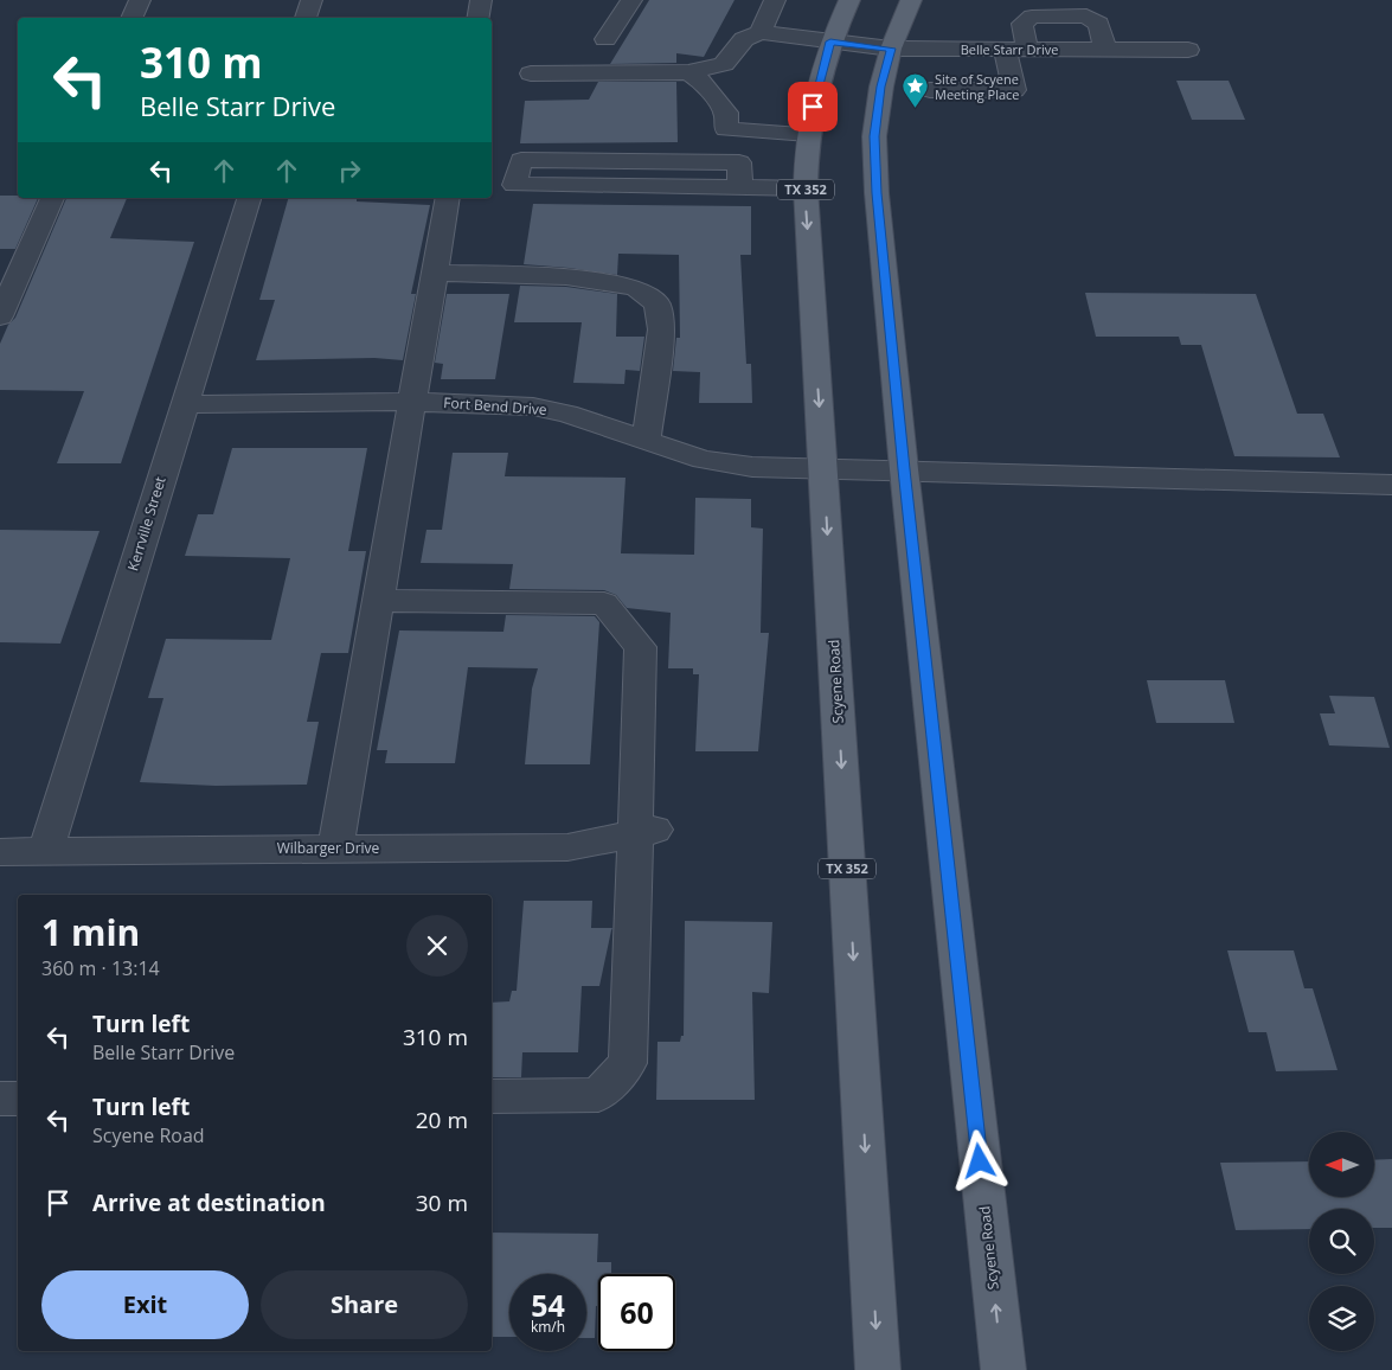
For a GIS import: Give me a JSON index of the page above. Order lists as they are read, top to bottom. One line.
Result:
{"streets":{"main road":["TX 352","Scyene Road"],"street":["Belle Starr Drive","Fort Bend Drive","Kerrville Street","Wilbarger Drive"]},"crossings":[["Belle Starr Drive","Scyene Road"],["Fort Bend Drive","Kerrville Street"],["Fort Bend Drive","Scyene Road"],["Kerrville Street","Wilbarger Drive"]],"places":{"place":["Site of Scyene Meeting Place"]},"north":"left","page":{"turn":["310 m","Belle Starr Drive"],"heading":["1 min","360 m · 13:14"],"list":[{"name":"Turn left","note":"Belle Starr Drive","value":"310 m"},{"name":"Turn left","note":"Scyene Road","value":"20 m"},{"name":"Arrive at destination","value":"30 m"}],"buttons":["Exit","Share"],"speed":"54 km/h","limit":"60"}}
